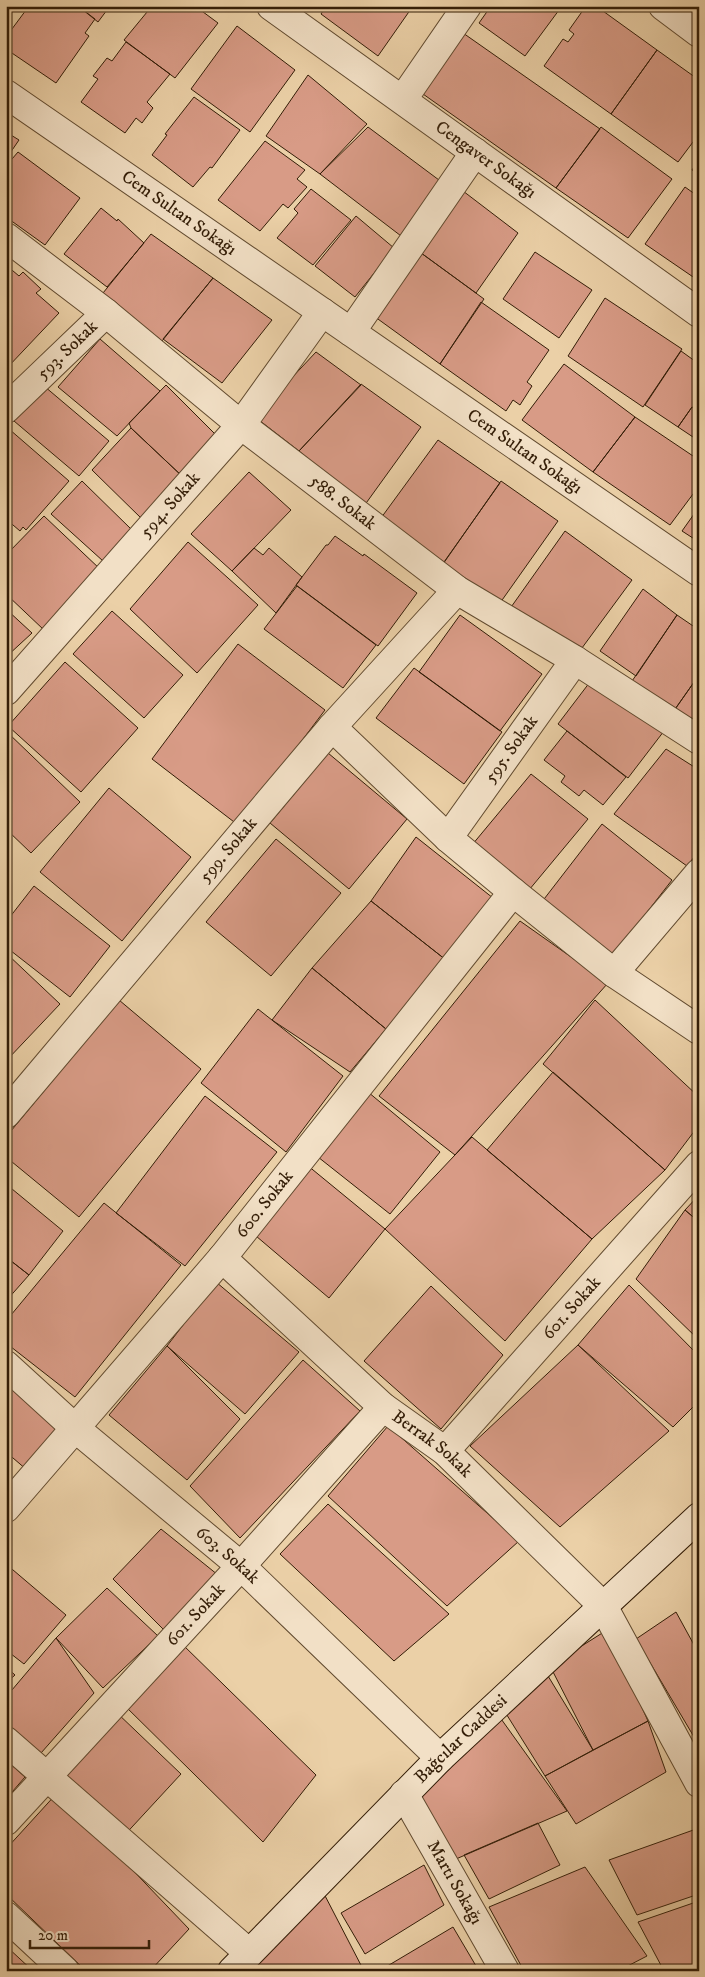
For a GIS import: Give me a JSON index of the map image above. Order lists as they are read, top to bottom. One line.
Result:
{"streets":{"street":["Cengaver Sokağı","Cem Sultan Sokağı","593. Sokak","588. Sokak","594. Sokak","595. Sokak","599. Sokak","600. Sokak","601. Sokak","Berrak Sokak","603. Sokak","Bağcılar Caddesi","Martı Sokağı"]},"crossings":[["Cem Sultan Sokağı","594. Sokak"],["593. Sokak","588. Sokak"],["588. Sokak","594. Sokak"],["588. Sokak","595. Sokak"],["588. Sokak","599. Sokak"],["600. Sokak","Berrak Sokak"],["600. Sokak","603. Sokak"],["601. Sokak","Berrak Sokak"],["601. Sokak","603. Sokak"],["Berrak Sokak","Bağcılar Caddesi"],["603. Sokak","Bağcılar Caddesi"],["Bağcılar Caddesi","Martı Sokağı"]],"scale_bar":"20 m"}
